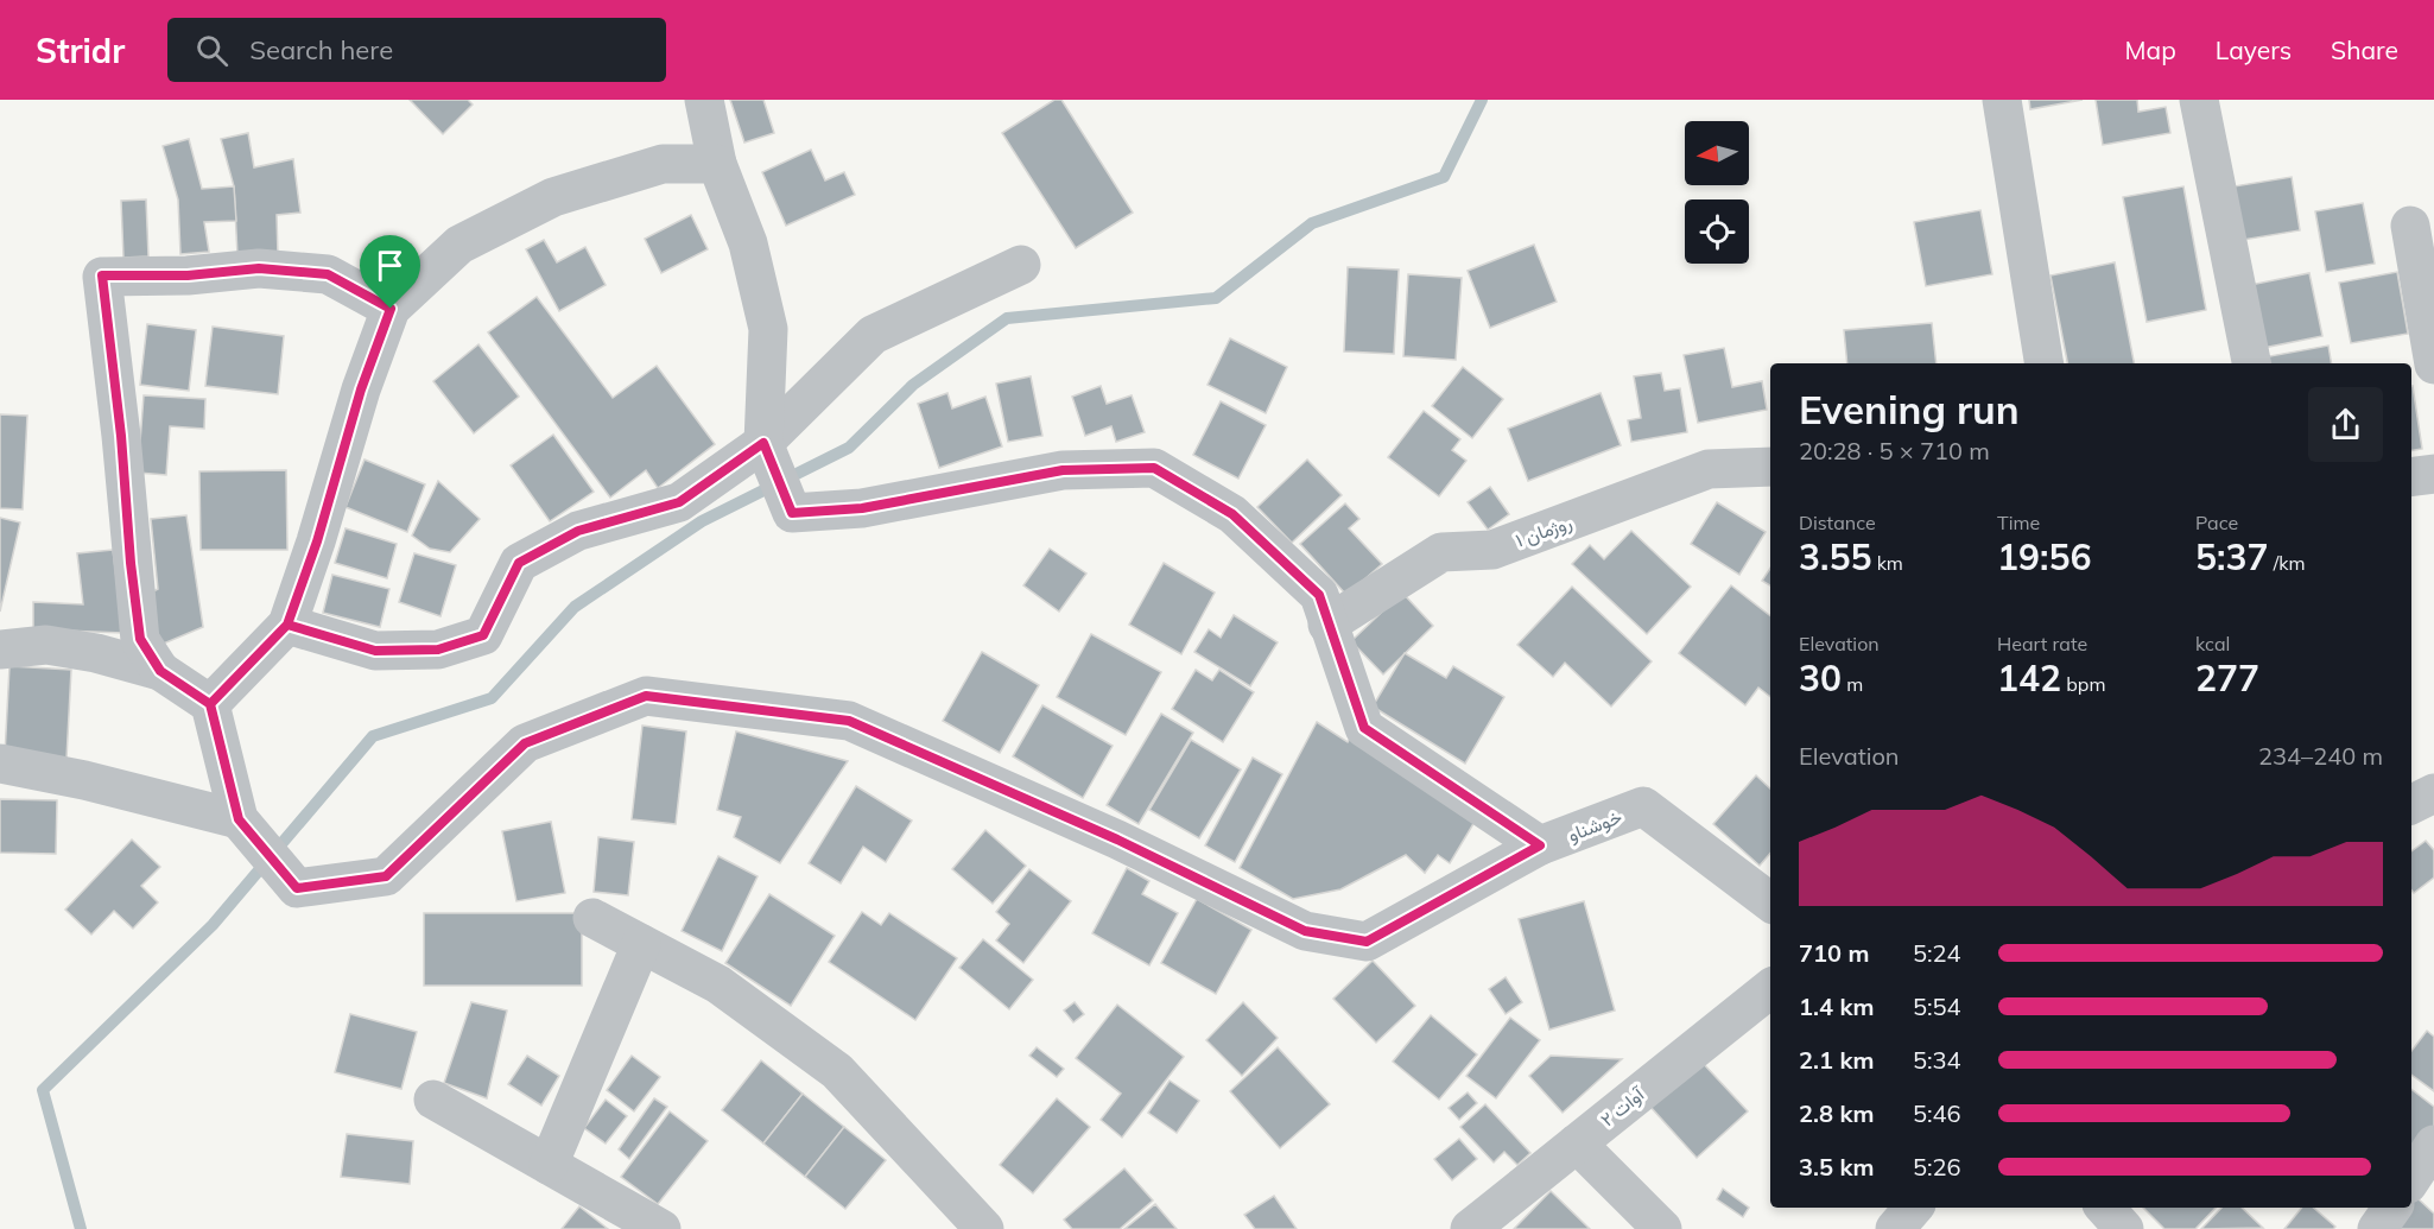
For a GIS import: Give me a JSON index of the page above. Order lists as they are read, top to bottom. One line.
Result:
{"streets":{"street":["روژمان ۱","خوشناو","آوات ۲"]},"north":"left","page":{"header":"Stridr","search":"Search here","nav":["Map","Layers","Share"],"heading":["Evening run","20:28 · 5 × 710 m"],"stats":[["Distance","3.55 km"],["Time","19:56"],["Pace","5:37 /km"],["Elevation","30 m"],["Heart rate","142 bpm"],["kcal","277"]],"chart":["Elevation","234–240 m"],"list":[{"name":"710 m","note":"5:24"},{"name":"1.4 km","note":"5:54"},{"name":"2.1 km","note":"5:34"},{"name":"2.8 km","note":"5:46"},{"name":"3.5 km","note":"5:26"}]}}
